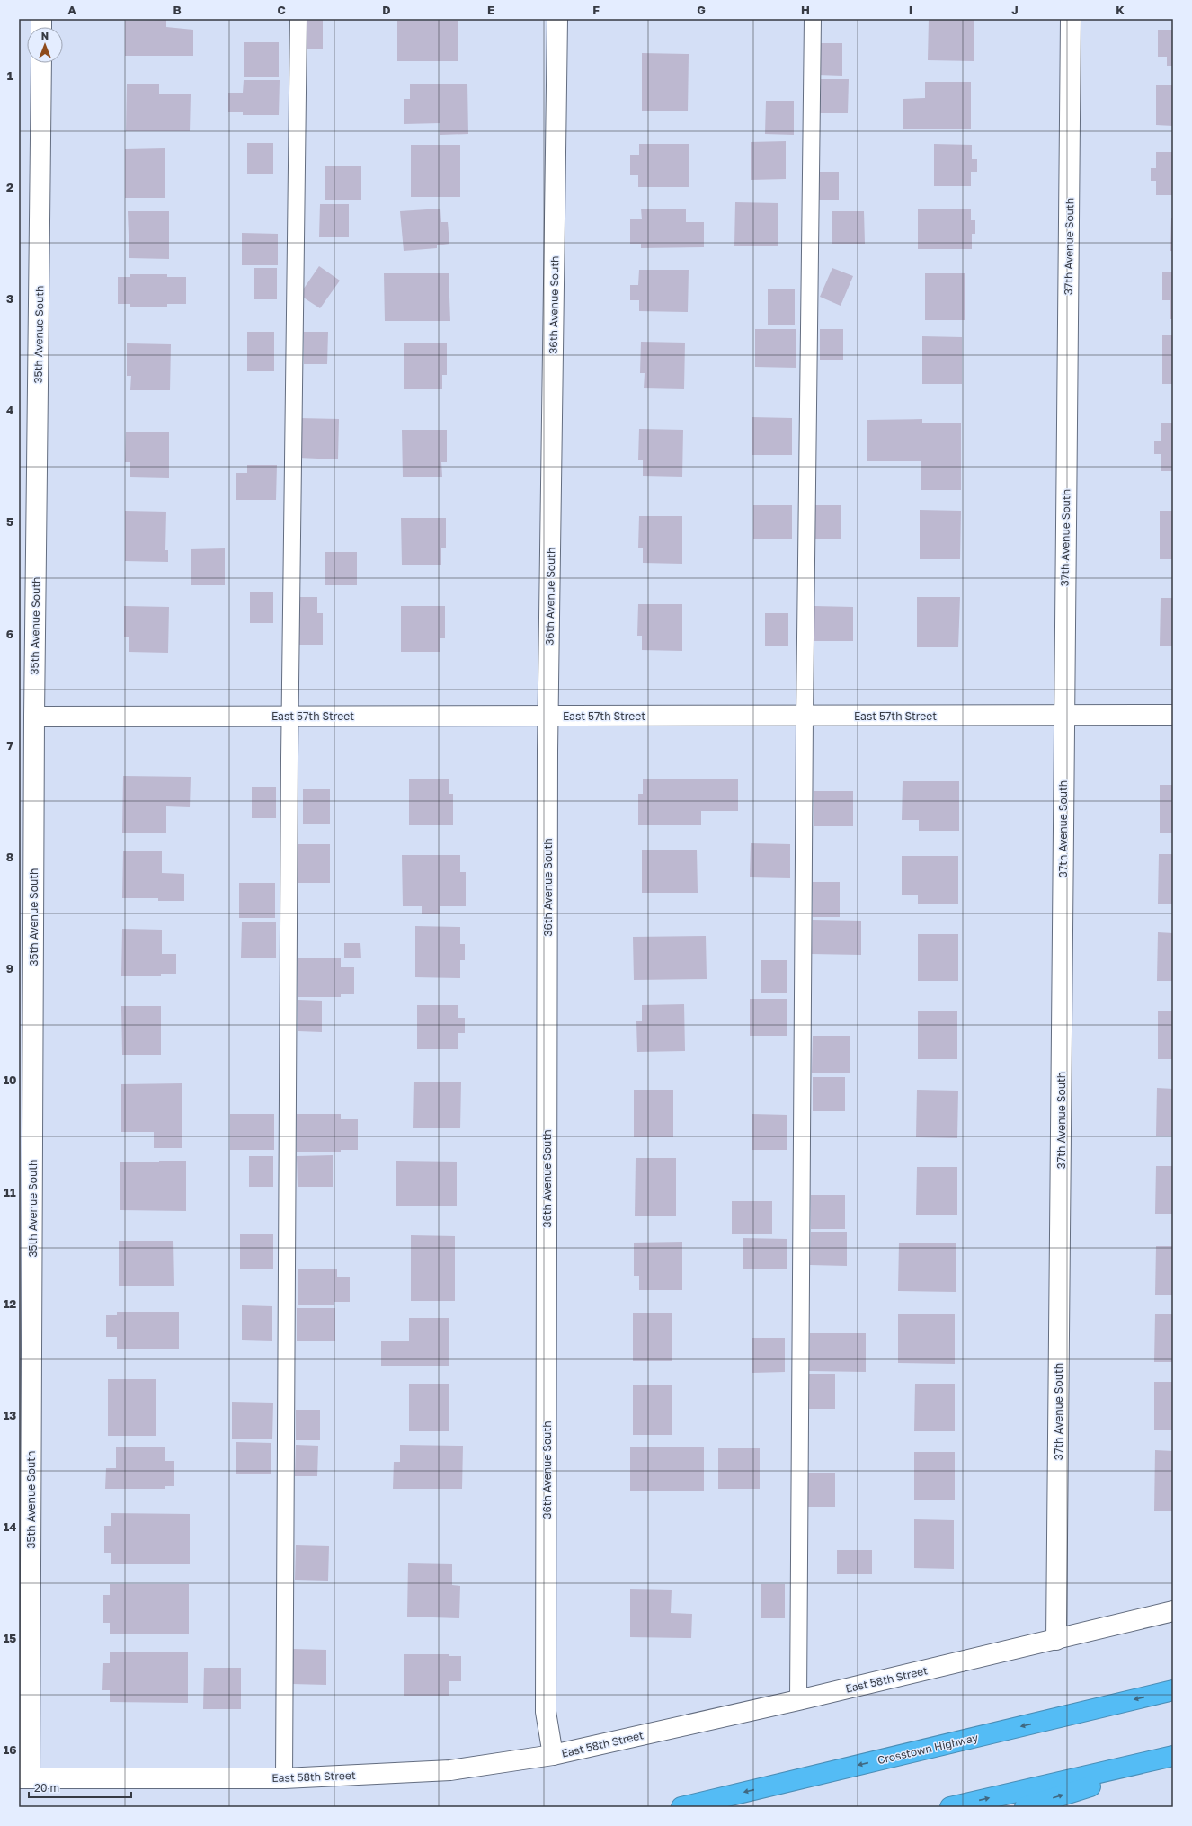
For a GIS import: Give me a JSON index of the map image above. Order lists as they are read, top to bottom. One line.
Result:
{"streets":{"highway":["Crosstown Highway"],"street":["37th Avenue South","36th Avenue South","35th Avenue South","East 57th Street","East 58th Street"]},"crossings":[["37th Avenue South","East 57th Street"],["37th Avenue South","East 58th Street"],["36th Avenue South","East 57th Street"],["36th Avenue South","East 58th Street"],["35th Avenue South","East 57th Street"],["35th Avenue South","East 58th Street"]],"scale_bar":"20 m","north":"top","grid":{"columns":["A","B","C","D","E","F","G","H","I","J","K"],"rows":["1","2","3","4","5","6","7","8","9","10","11","12","13","14","15","16"]}}
